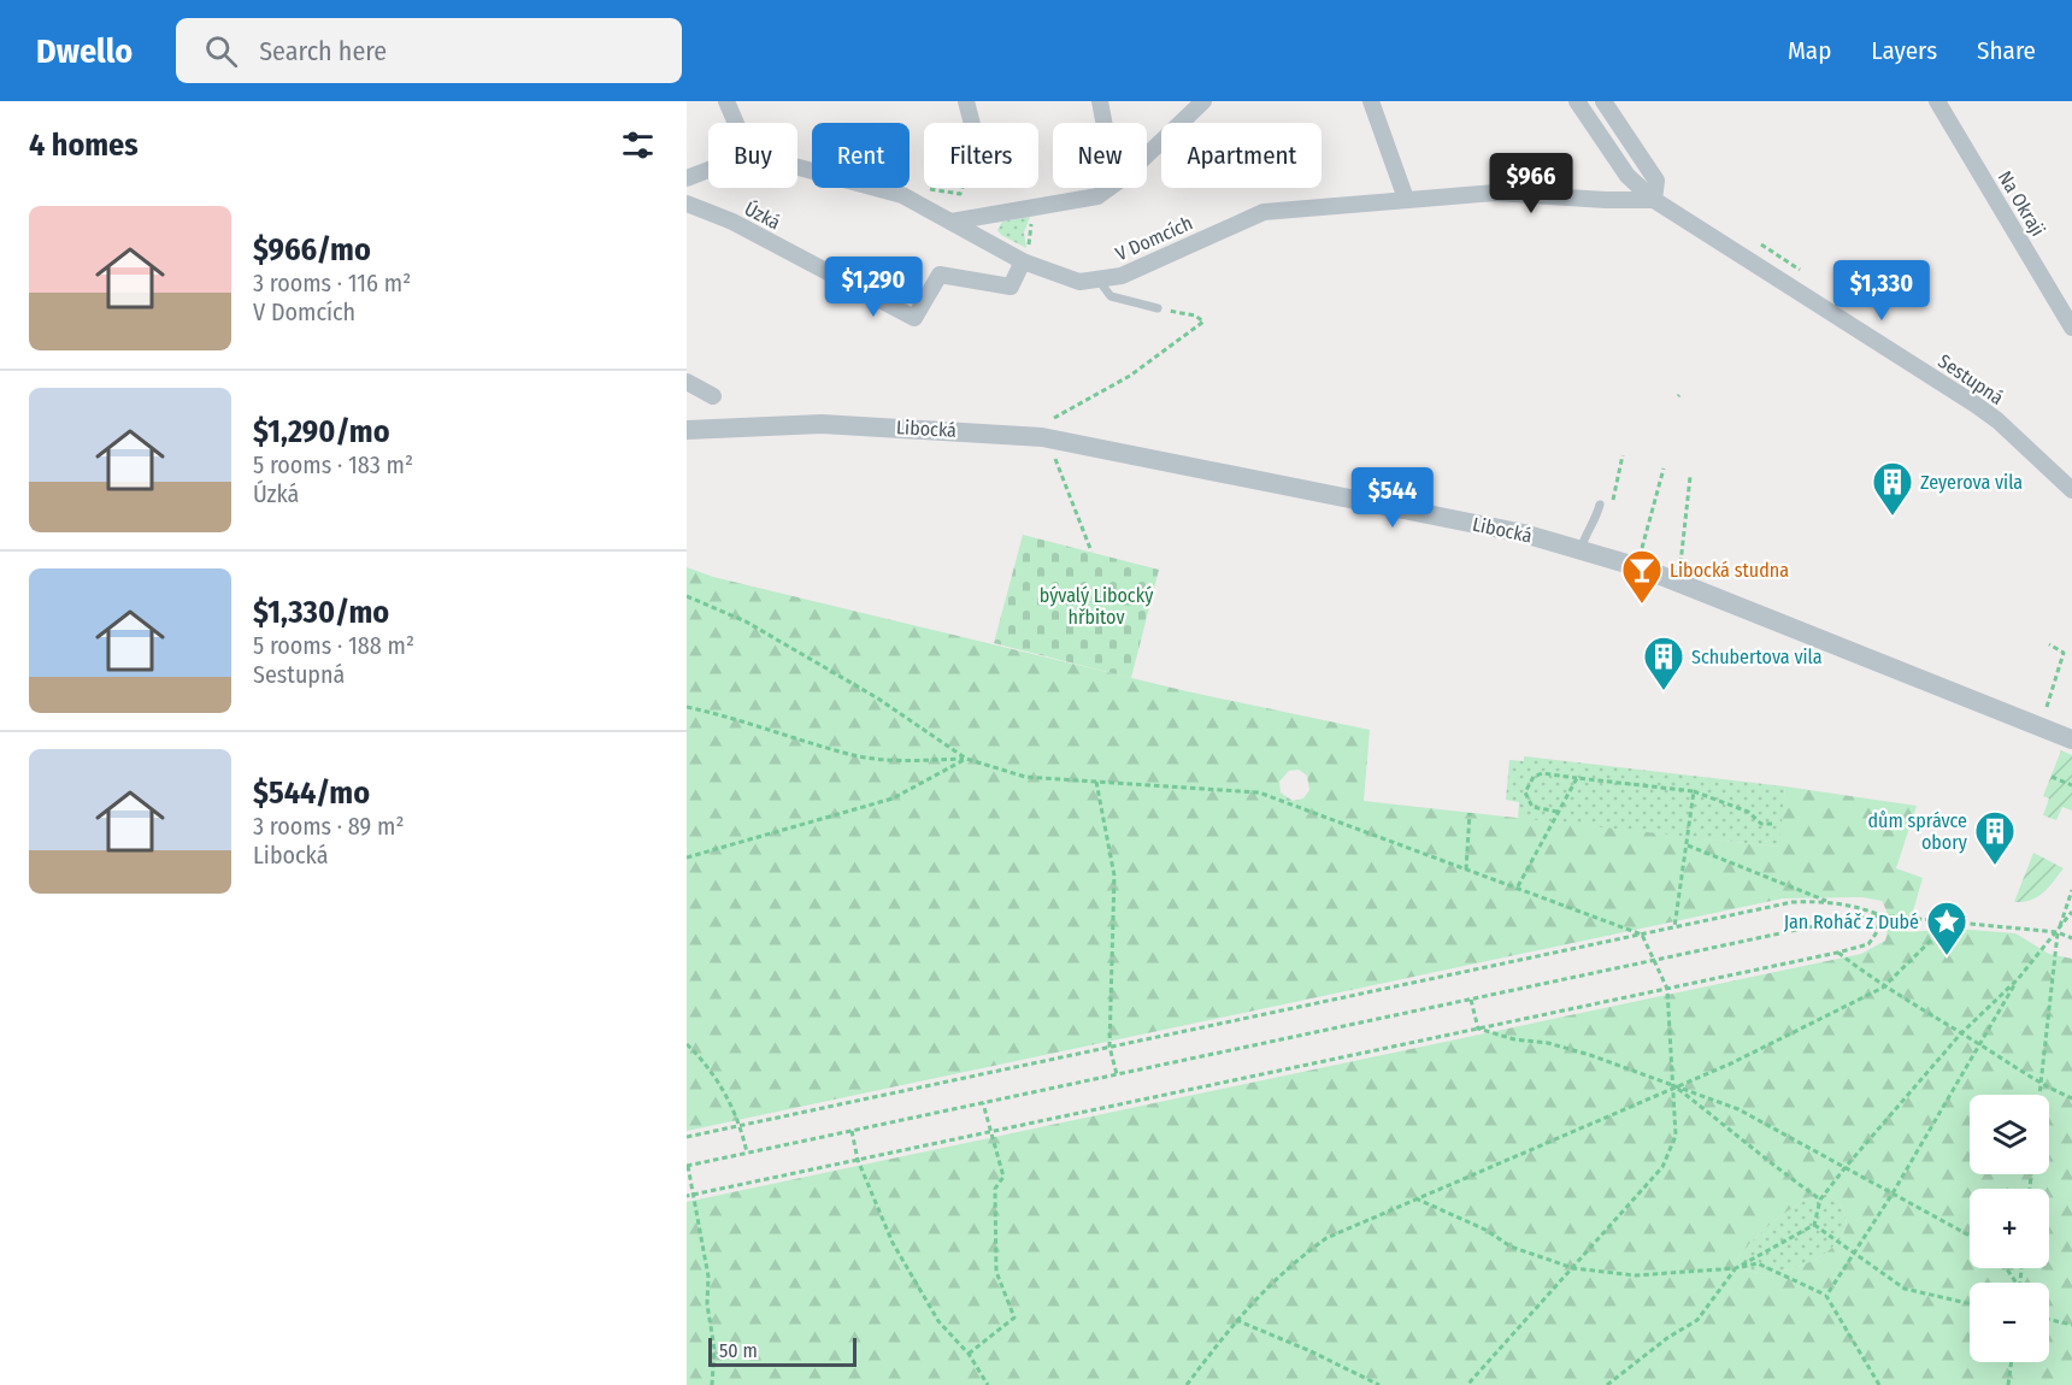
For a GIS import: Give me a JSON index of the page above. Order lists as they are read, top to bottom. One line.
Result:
{"streets":{"street":["Na Okraji","Úzká","V Domcích","Sestupná","Libocká"]},"crossings":[["Úzká","V Domcích"],["V Domcích","Sestupná"]],"parks":["bývalý Libocký hřbitov"],"places":{"building":["Zeyerova vila","Schubertova vila","dům správce obory"],"bar":["Libocká studna"],"place":["Jan Roháč z Dubé"]},"scale_bar":"50 m","page":{"header":"Dwello","search":"Search here","nav":["Map","Layers","Share"],"heading":"4 homes","chip":["Buy","Rent","Filters","New","Apartment"],"price":["$966","$1,290","$1,330","$544"],"list":[{"name":"$966/mo","note":"3 rooms · 116 m² · V Domcích"},{"name":"$1,290/mo","note":"5 rooms · 183 m² · Úzká"},{"name":"$1,330/mo","note":"5 rooms · 188 m² · Sestupná"},{"name":"$544/mo","note":"3 rooms · 89 m² · Libocká"}],"map_buttons":["+","−"],"scale":"50 m"}}
